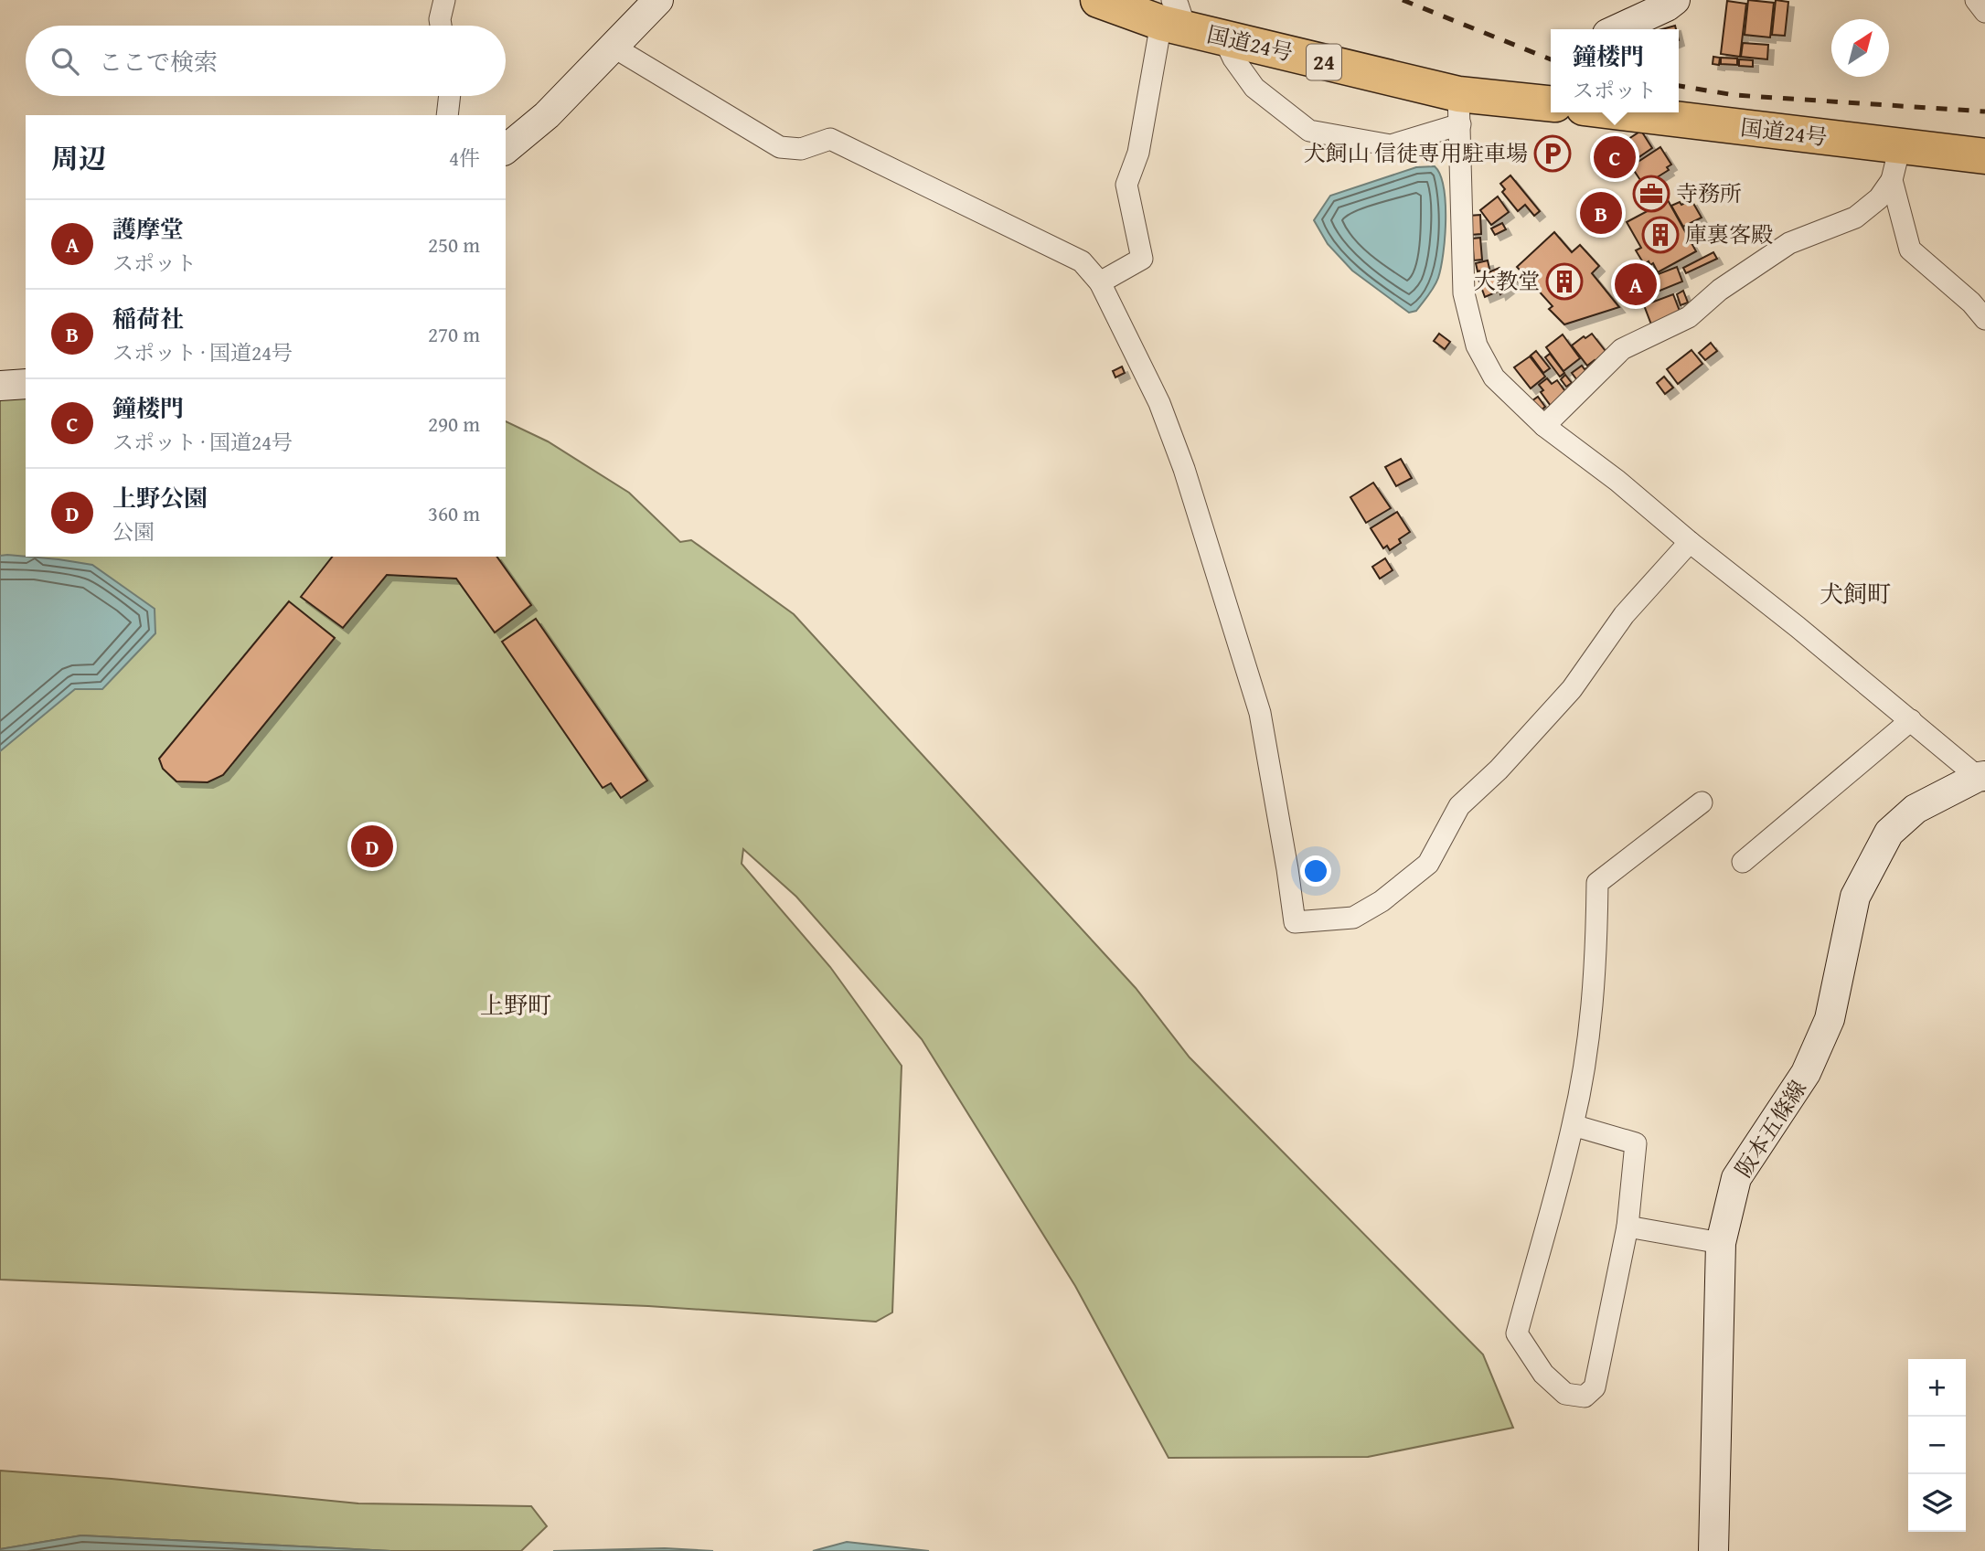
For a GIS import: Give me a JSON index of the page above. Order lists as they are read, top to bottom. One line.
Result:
{"streets":{"highway":["国道24号","24"],"main road":["阪本五條線"]},"districts":["犬飼町","上野町"],"places":{"parking":["犬飼山 信徒専用駐車場"],"office":["寺務所"],"building":["庫裏客殿","大教堂"]},"north":"top right","page":{"search":"ここで検索","popup":["鐘楼門","スポット"],"heading":["周辺","4件"],"pins":["C","B","A","D"],"list":[{"mark":"A","name":"護摩堂","note":"スポット","value":"250 m"},{"mark":"B","name":"稲荷社","note":"スポット · 国道24号","value":"270 m"},{"mark":"C","name":"鐘楼門","note":"スポット · 国道24号","value":"290 m"},{"mark":"D","name":"上野公園","note":"公園","value":"360 m"}],"map_buttons":["+","−"]}}
